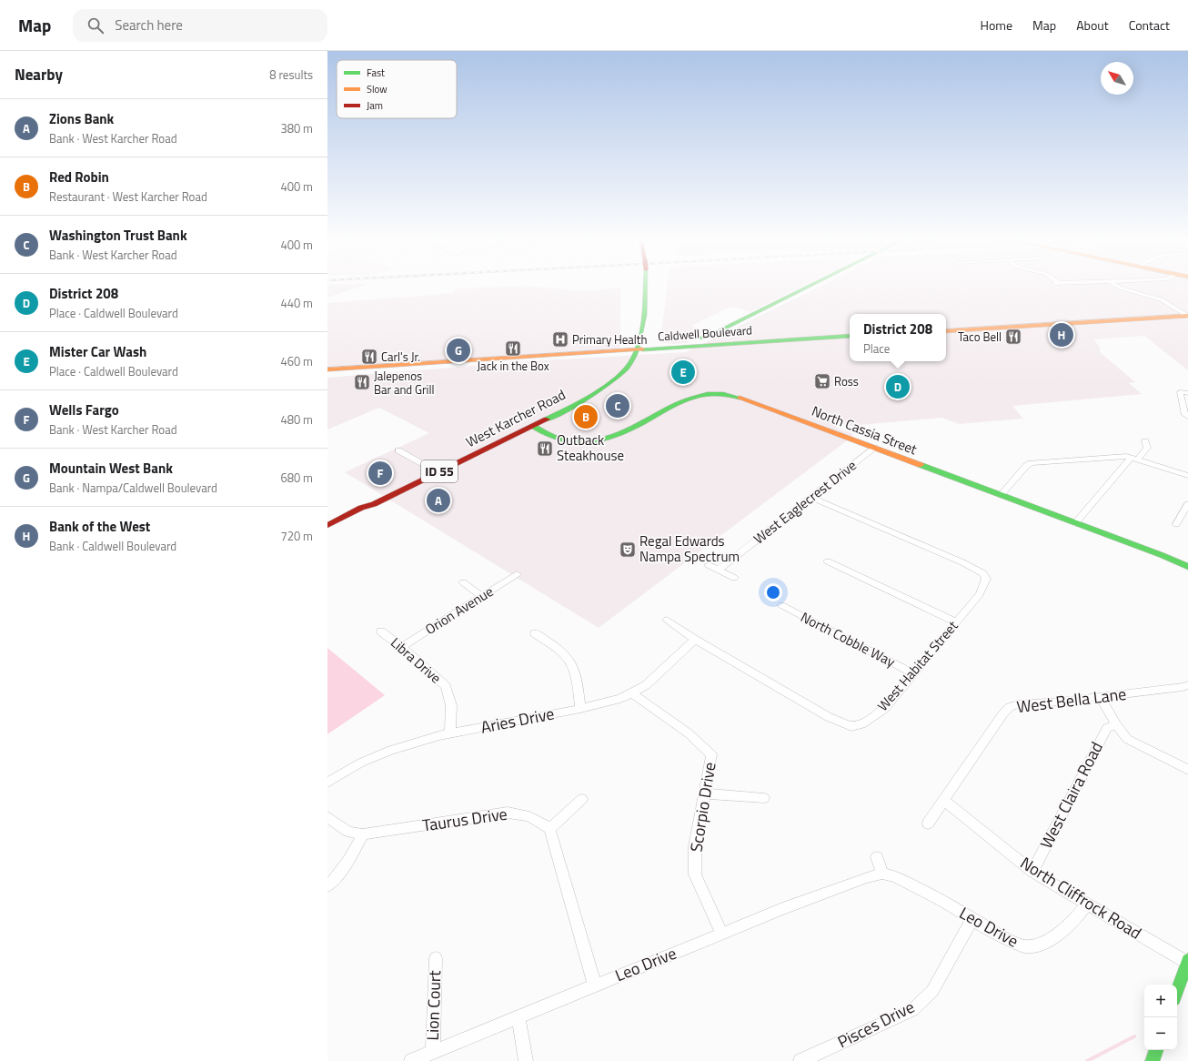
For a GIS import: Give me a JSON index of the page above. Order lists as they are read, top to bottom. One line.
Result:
{"streets":{"main road":["Caldwell Boulevard","West Karcher Road","North Cassia Street","ID 55"],"street":["West Eaglecrest Drive","Orion Avenue","North Cobble Way","Libra Drive","West Habitat Street","West Bella Lane","Aries Drive","West Claira Road","Scorpio Drive","Taurus Drive","North Cliffrock Road","Leo Drive","Lion Court","Pisces Drive"]},"crossings":[["Caldwell Boulevard","West Karcher Road"],["Caldwell Boulevard","ID 55"],["West Karcher Road","North Cassia Street"],["West Karcher Road","ID 55"],["North Cassia Street","West Eaglecrest Drive"],["West Eaglecrest Drive","West Habitat Street"],["Orion Avenue","Libra Drive"],["North Cobble Way","West Habitat Street"],["Libra Drive","Aries Drive"],["West Habitat Street","Aries Drive"],["West Bella Lane","North Cliffrock Road"],["Aries Drive","Scorpio Drive"],["West Claira Road","North Cliffrock Road"],["Scorpio Drive","Leo Drive"],["North Cliffrock Road","Leo Drive"],["Leo Drive","Lion Court"],["Leo Drive","Pisces Drive"]],"places":{"restaurant":["Taco Bell","Jack in the Box","Carl's Jr.","Jalepenos Bar and Grill","Outback Steakhouse"],"hospital":["Primary Health"],"supermarket":["Ross"],"theatre":["Regal Edwards Nampa Spectrum"]},"legend":["Fast","Slow","Jam"],"north":"top left","page":{"header":"Map","search":"Search here","nav":["Home","Map","About","Contact"],"heading":["Nearby","8 results"],"list":[{"mark":"A","name":"Zions Bank","note":"Bank · West Karcher Road","value":"380 m"},{"mark":"B","name":"Red Robin","note":"Restaurant · West Karcher Road","value":"400 m"},{"mark":"C","name":"Washington Trust Bank","note":"Bank · West Karcher Road","value":"400 m"},{"mark":"D","name":"District 208","note":"Place · Caldwell Boulevard","value":"440 m"},{"mark":"E","name":"Mister Car Wash","note":"Place · Caldwell Boulevard","value":"460 m"},{"mark":"F","name":"Wells Fargo","note":"Bank · West Karcher Road","value":"480 m"},{"mark":"G","name":"Mountain West Bank","note":"Bank · Nampa/Caldwell Boulevard","value":"680 m"},{"mark":"H","name":"Bank of the West","note":"Bank · Caldwell Boulevard","value":"720 m"}],"popup":["District 208","Place"],"pins":["H","G","E","D","C","B","F","A"],"map_buttons":["+","−"]}}
